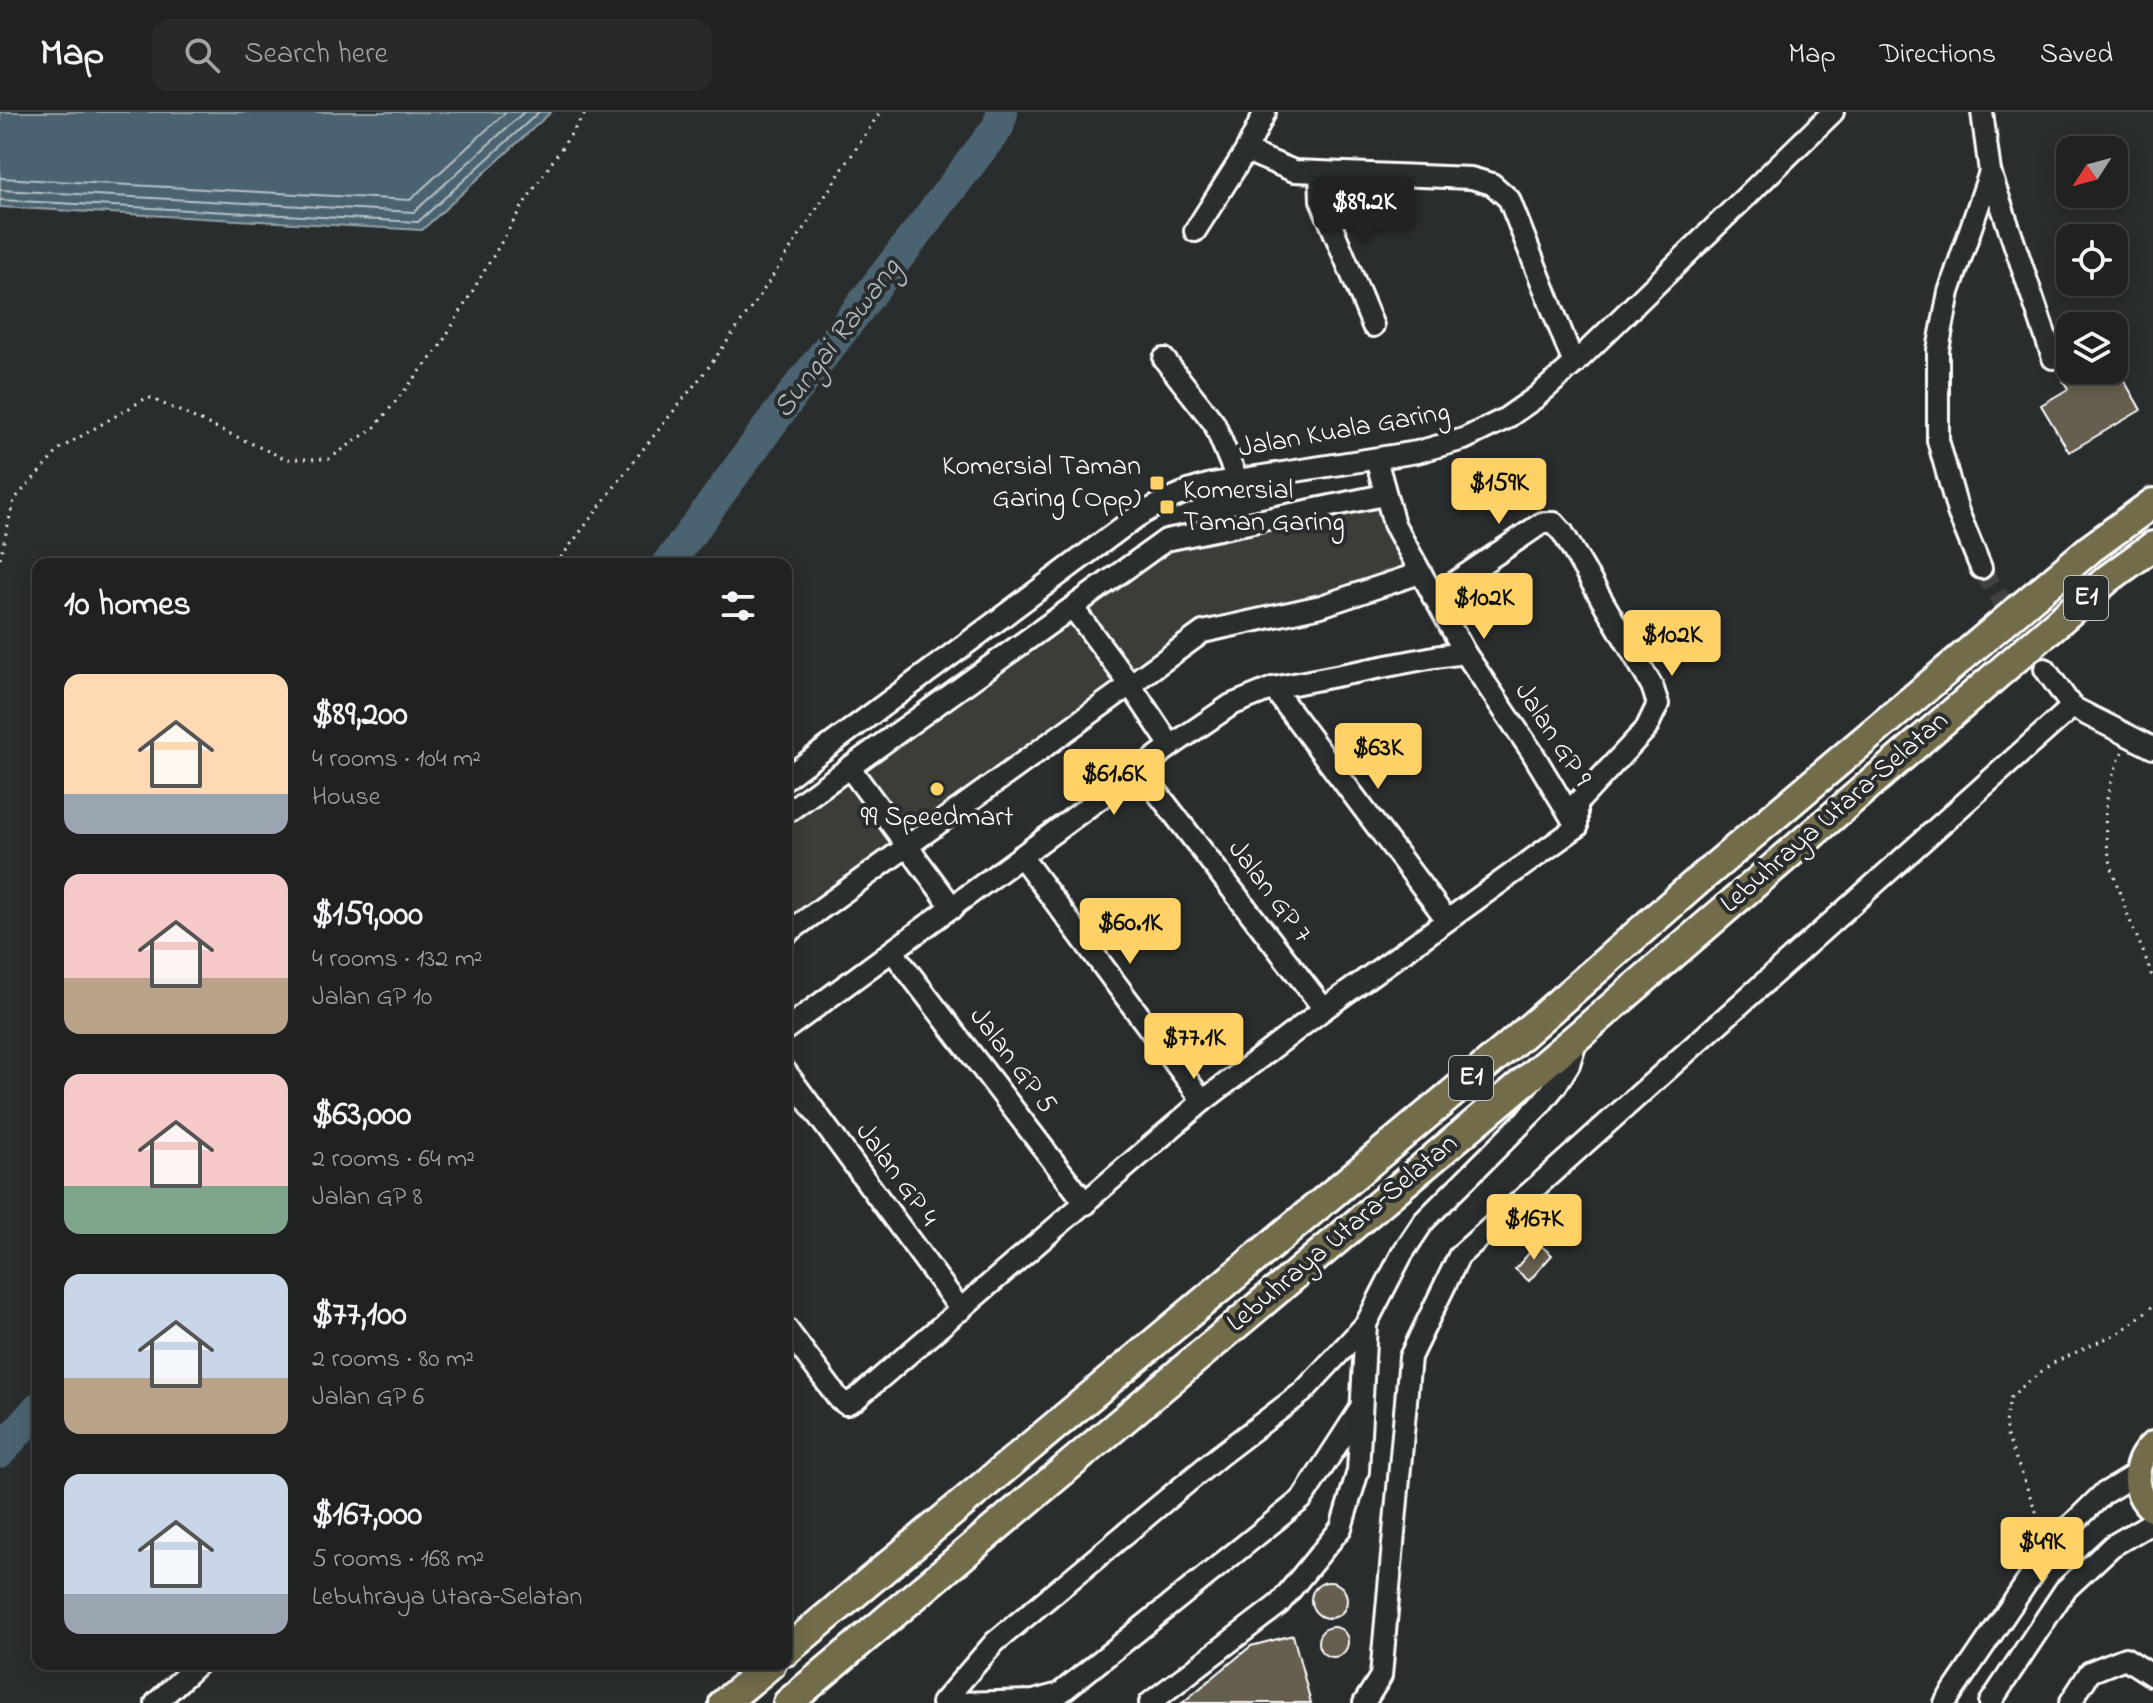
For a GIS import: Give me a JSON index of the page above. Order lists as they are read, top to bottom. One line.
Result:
{"streets":{"highway":["E1","Lebuhraya Utara–Selatan"],"street":["Jalan Kuala Garing","Jalan GP 9","Jalan GP 7","Jalan GP 5","Jalan GP 4"]},"crossings":[["Jalan Kuala Garing","Jalan GP 9"]],"water":["Sungai Rawang"],"places":{"transit":["Komersial Taman Garing (Opp)","Komersial Taman Garing"],"other":["99 Speedmart"]},"north":"bottom left","page":{"header":"Map","search":"Search here","nav":["Map","Directions","Saved"],"price":["$89.2K","$159K","$102K","$102K","$63K","$61.6K","$60.1K","$77.1K","$167K","$49K"],"heading":"10 homes","list":[{"name":"$89,200","note":"4 rooms · 104 m² · House"},{"name":"$159,000","note":"4 rooms · 132 m² · Jalan GP 10"},{"name":"$63,000","note":"2 rooms · 64 m² · Jalan GP 8"},{"name":"$77,100","note":"2 rooms · 80 m² · Jalan GP 6"},{"name":"$167,000","note":"5 rooms · 168 m² · Lebuhraya Utara–Selatan"}]}}
